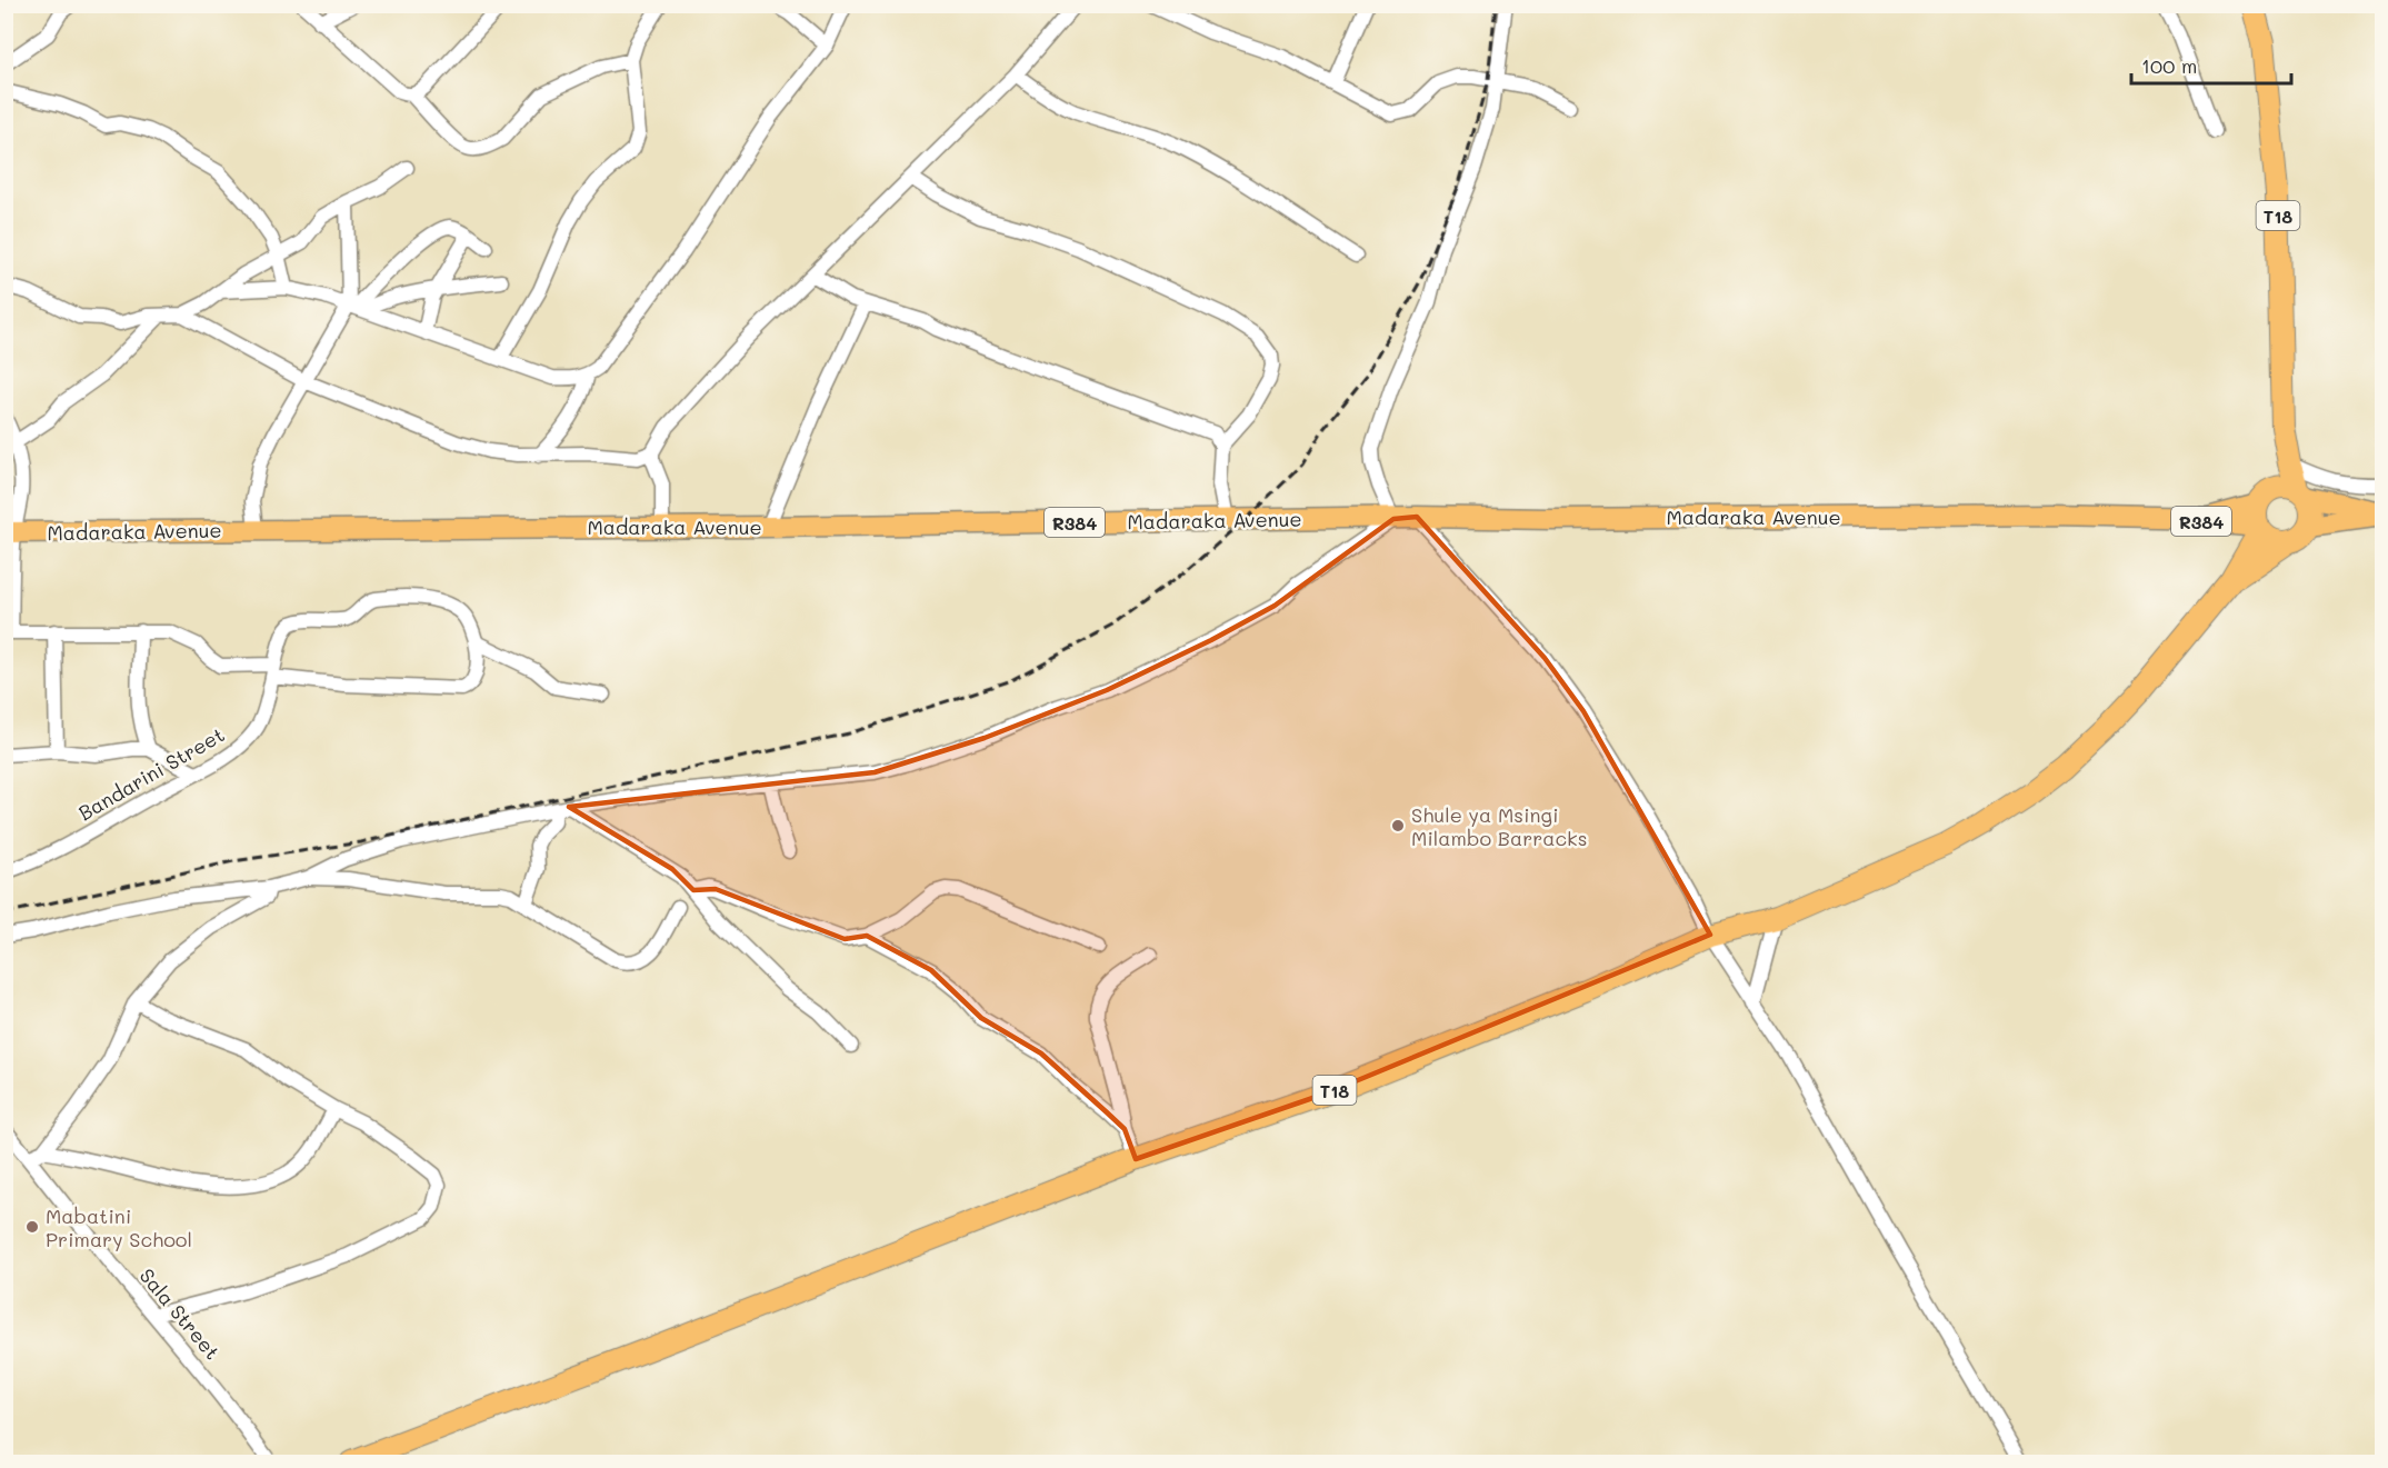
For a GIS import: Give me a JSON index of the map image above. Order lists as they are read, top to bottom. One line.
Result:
{"streets":{"highway":["T18"],"main road":["Madaraka Avenue","R384"],"street":["Bandarini Street","Sala Street"]},"crossings":[["T18","R384"],["Madaraka Avenue","R384"]],"places":["Shule ya Msingi Milambo Barracks","Mabatini Primary School"],"scale_bar":"100 m"}
